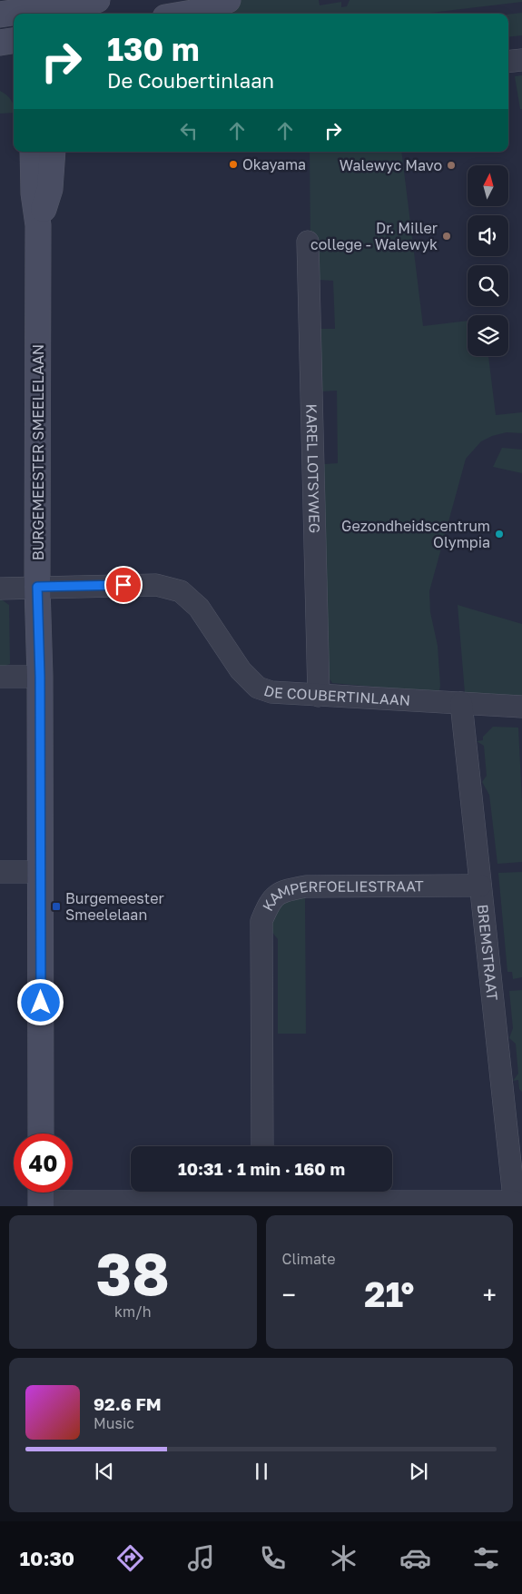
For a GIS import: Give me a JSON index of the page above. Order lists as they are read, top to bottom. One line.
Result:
{"streets":{"street":["BURGEMEESTER SMEELELAAN","KAREL LOTSYWEG","DE COUBERTINLAAN","KAMPERFOELIESTRAAT","BREMSTRAAT"]},"crossings":[["BURGEMEESTER SMEELELAAN","DE COUBERTINLAAN"],["KAREL LOTSYWEG","DE COUBERTINLAAN"],["DE COUBERTINLAAN","BREMSTRAAT"],["KAMPERFOELIESTRAAT","BREMSTRAAT"]],"places":{"other":["Okayama","Walewyc Mavo","Dr. Miller college - Walewyk","Gezondheidscentrum Olympia"],"transit":["Burgemeester Smeelelaan"]},"north":"top","page":{"turn":["130 m","De Coubertinlaan"],"limit":"40","trip":"10:31 · 1 min · 160 m","tile":[["38","km/h"],"Climate"],"heat":["−","21°","+"],"song":["92.6 FM","Music"],"tabs":"10:30"}}
